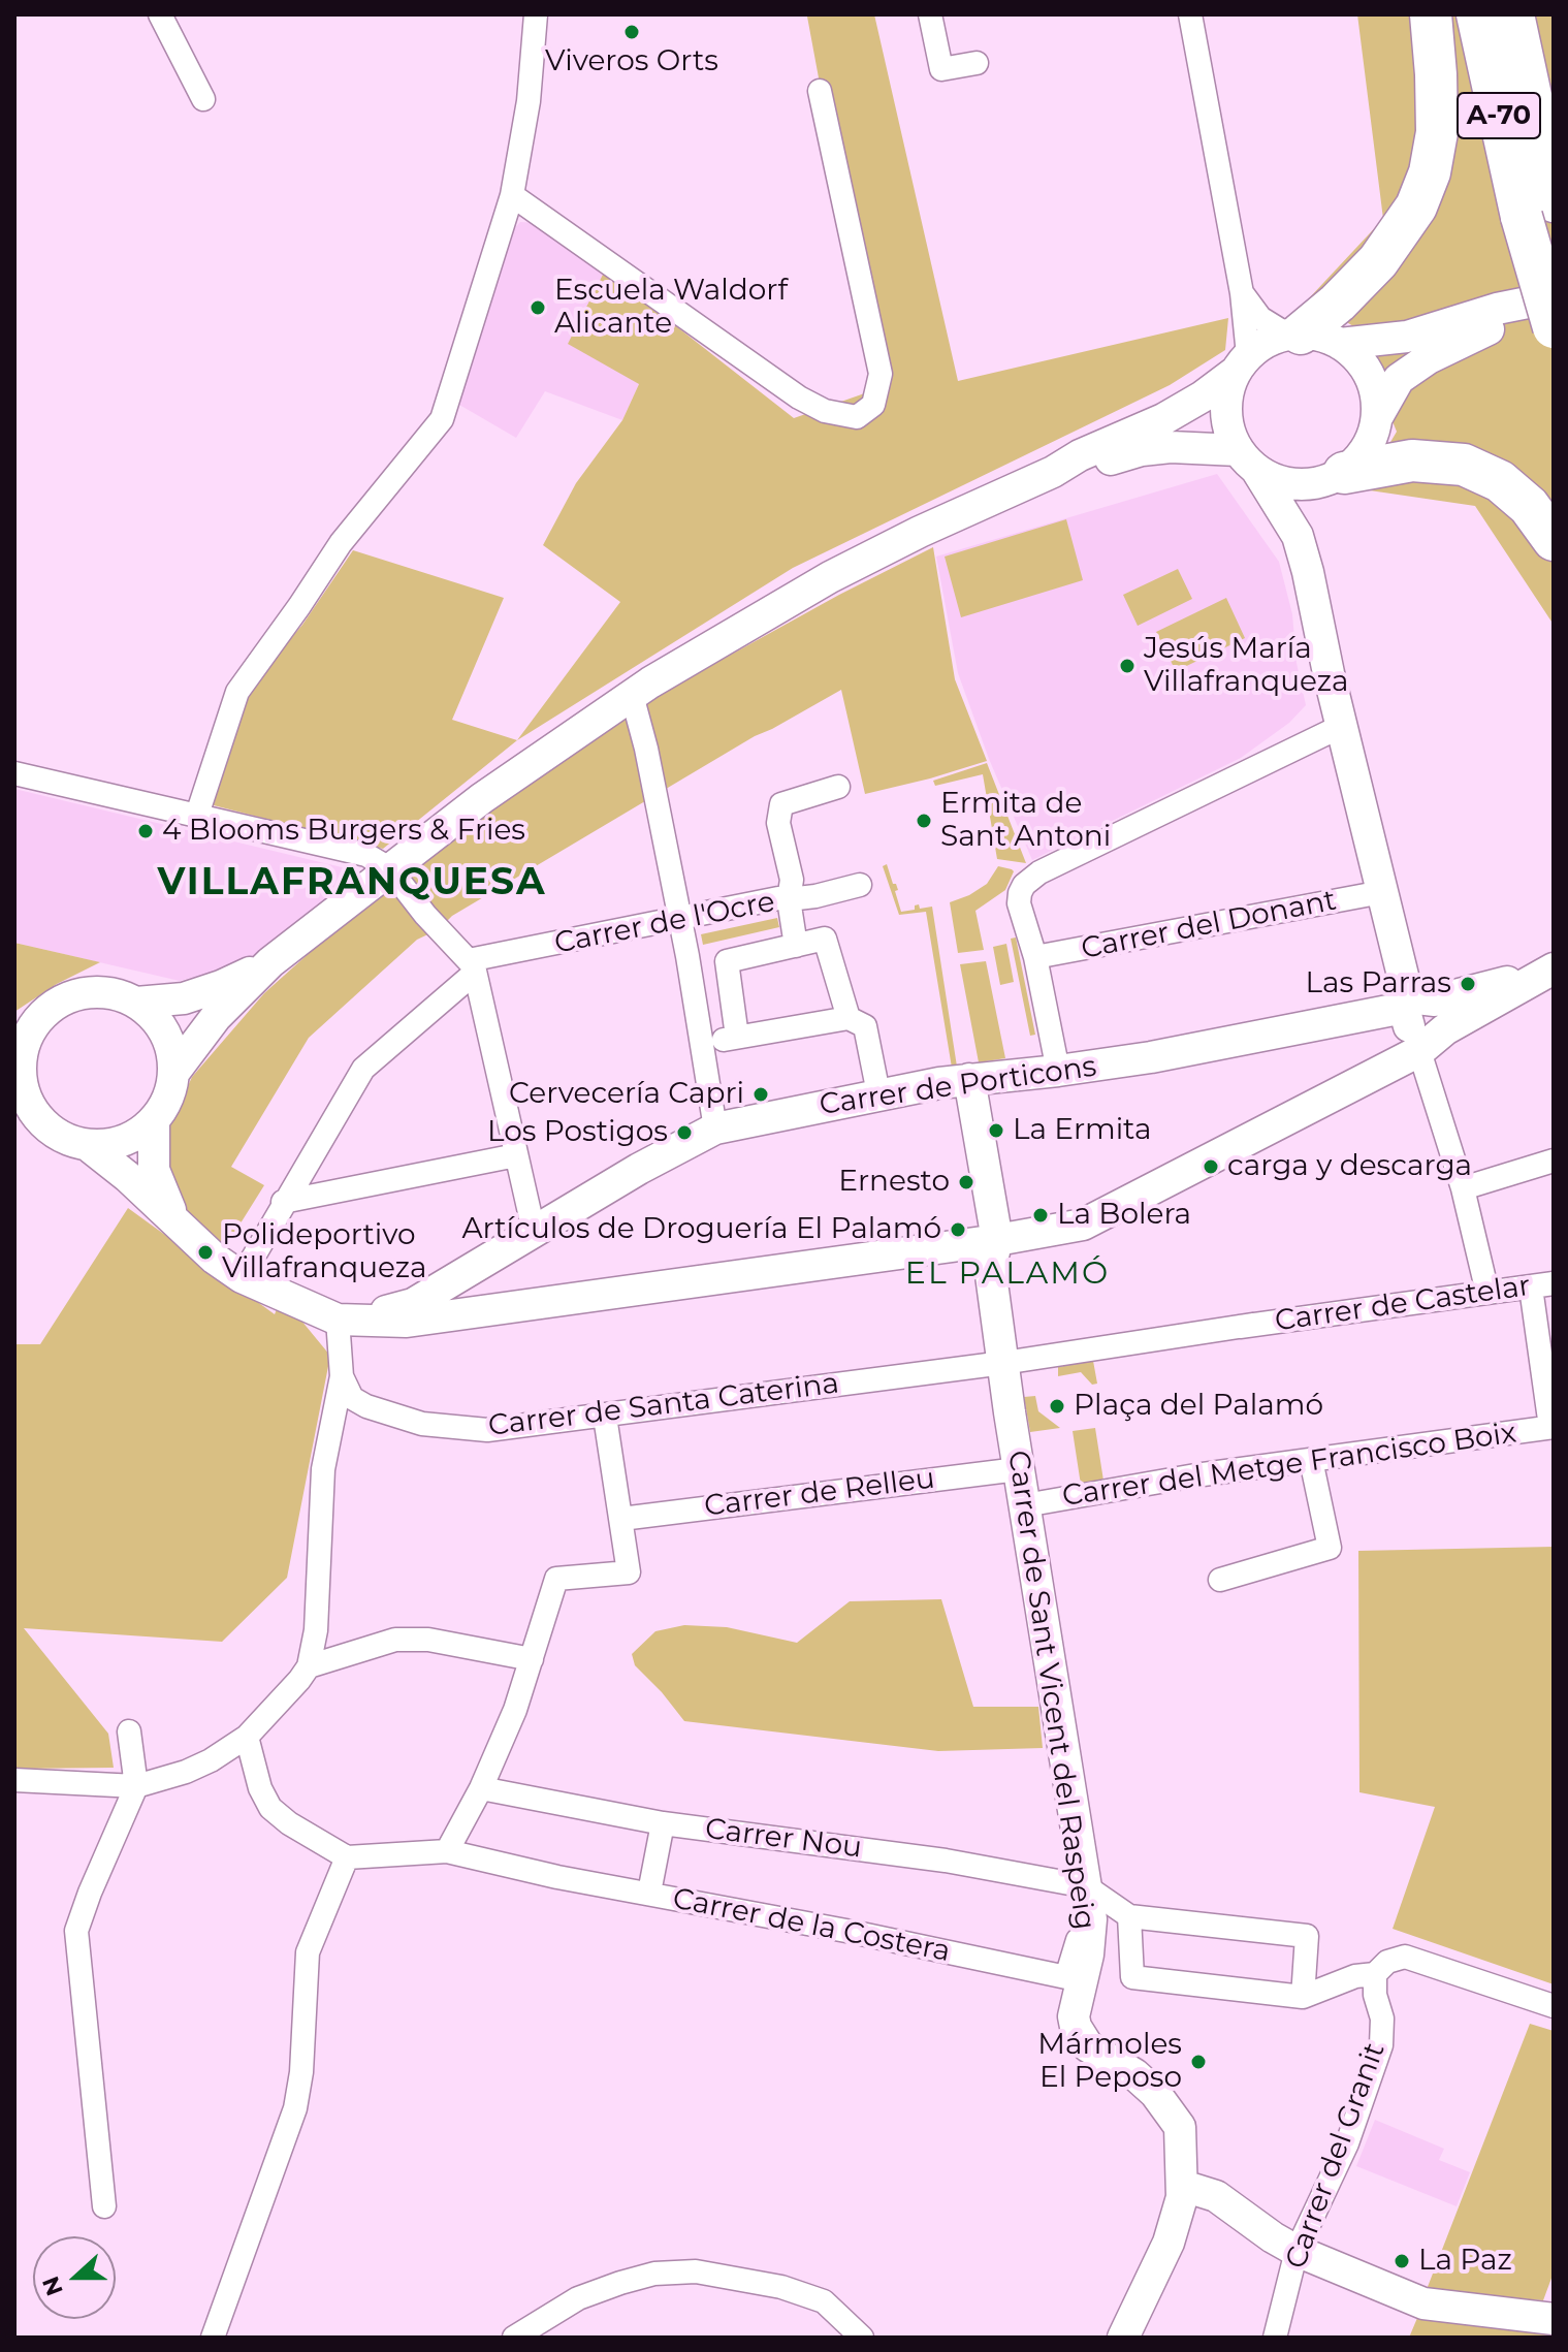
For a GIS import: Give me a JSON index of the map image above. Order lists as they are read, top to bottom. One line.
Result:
{"streets":{"highway":["A-70"],"street":["Carrer de l'Ocre","Carrer del Donant","Carrer de Porticons","Carrer de Castelar","Carrer de Santa Caterina","Carrer del Metge Francisco Boix","Carrer de Relleu","Carrer de Sant Vicent del Raspeig","Carrer Nou","Carrer de la Costera","Carrer del Granit"]},"crossings":[["Carrer de Porticons","Carrer de Sant Vicent del Raspeig"],["Carrer de Castelar","Carrer de Santa Caterina"],["Carrer de Santa Caterina","Carrer de Sant Vicent del Raspeig"],["Carrer del Metge Francisco Boix","Carrer de Sant Vicent del Raspeig"],["Carrer de Relleu","Carrer de Sant Vicent del Raspeig"],["Carrer de Sant Vicent del Raspeig","Carrer Nou"],["Carrer de Sant Vicent del Raspeig","Carrer de la Costera"],["Carrer Nou","Carrer de la Costera"]],"districts":["VILLAFRANQUESA","EL PALAMÓ"],"places":["Viveros Orts","Escuela Waldorf Alicante","Jesús María Villafranqueza","Ermita de Sant Antoni","4 Blooms Burgers & Fries","Las Parras","Cervecería Capri","La Ermita","Los Postigos","carga y descarga","Ernesto","La Bolera","Artículos de Droguería El Palamó","Polideportivo Villafranqueza","Plaça del Palamó","Mármoles El Peposo","La Paz"],"north":"left"}
